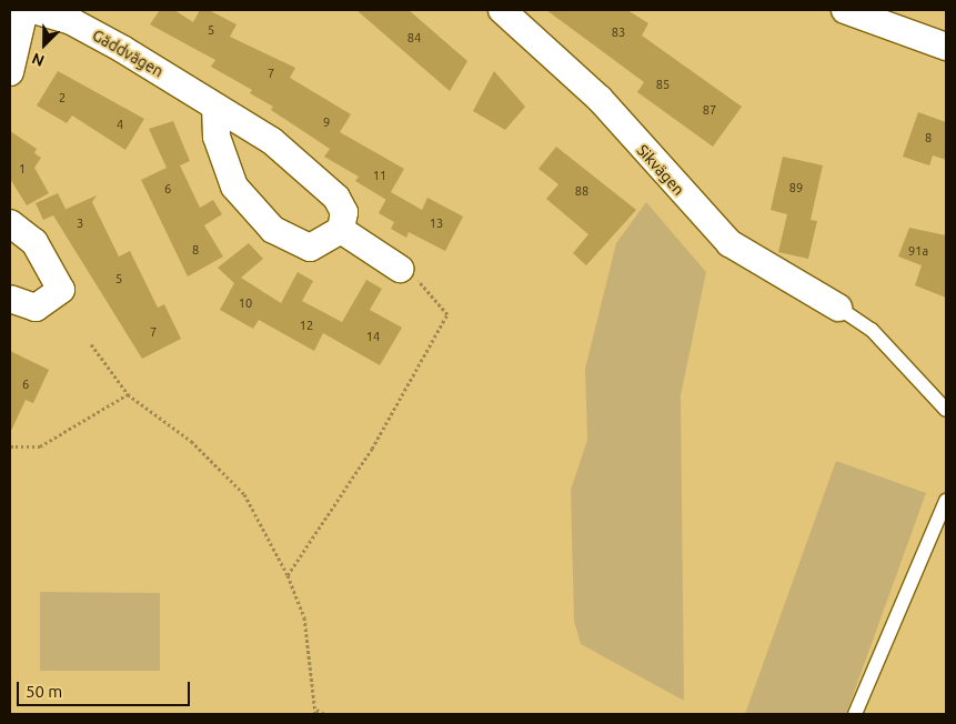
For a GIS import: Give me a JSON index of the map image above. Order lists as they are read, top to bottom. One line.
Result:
{"streets":{"street":["Gäddvägen","Sikvägen"]},"house_numbers":["5","83","84","7","85","2","87","9","4","8","1","11","89","6","88","3","13","8","91a","5","10","12","7","14","6"],"scale_bar":"50 m","north":"bottom left"}
